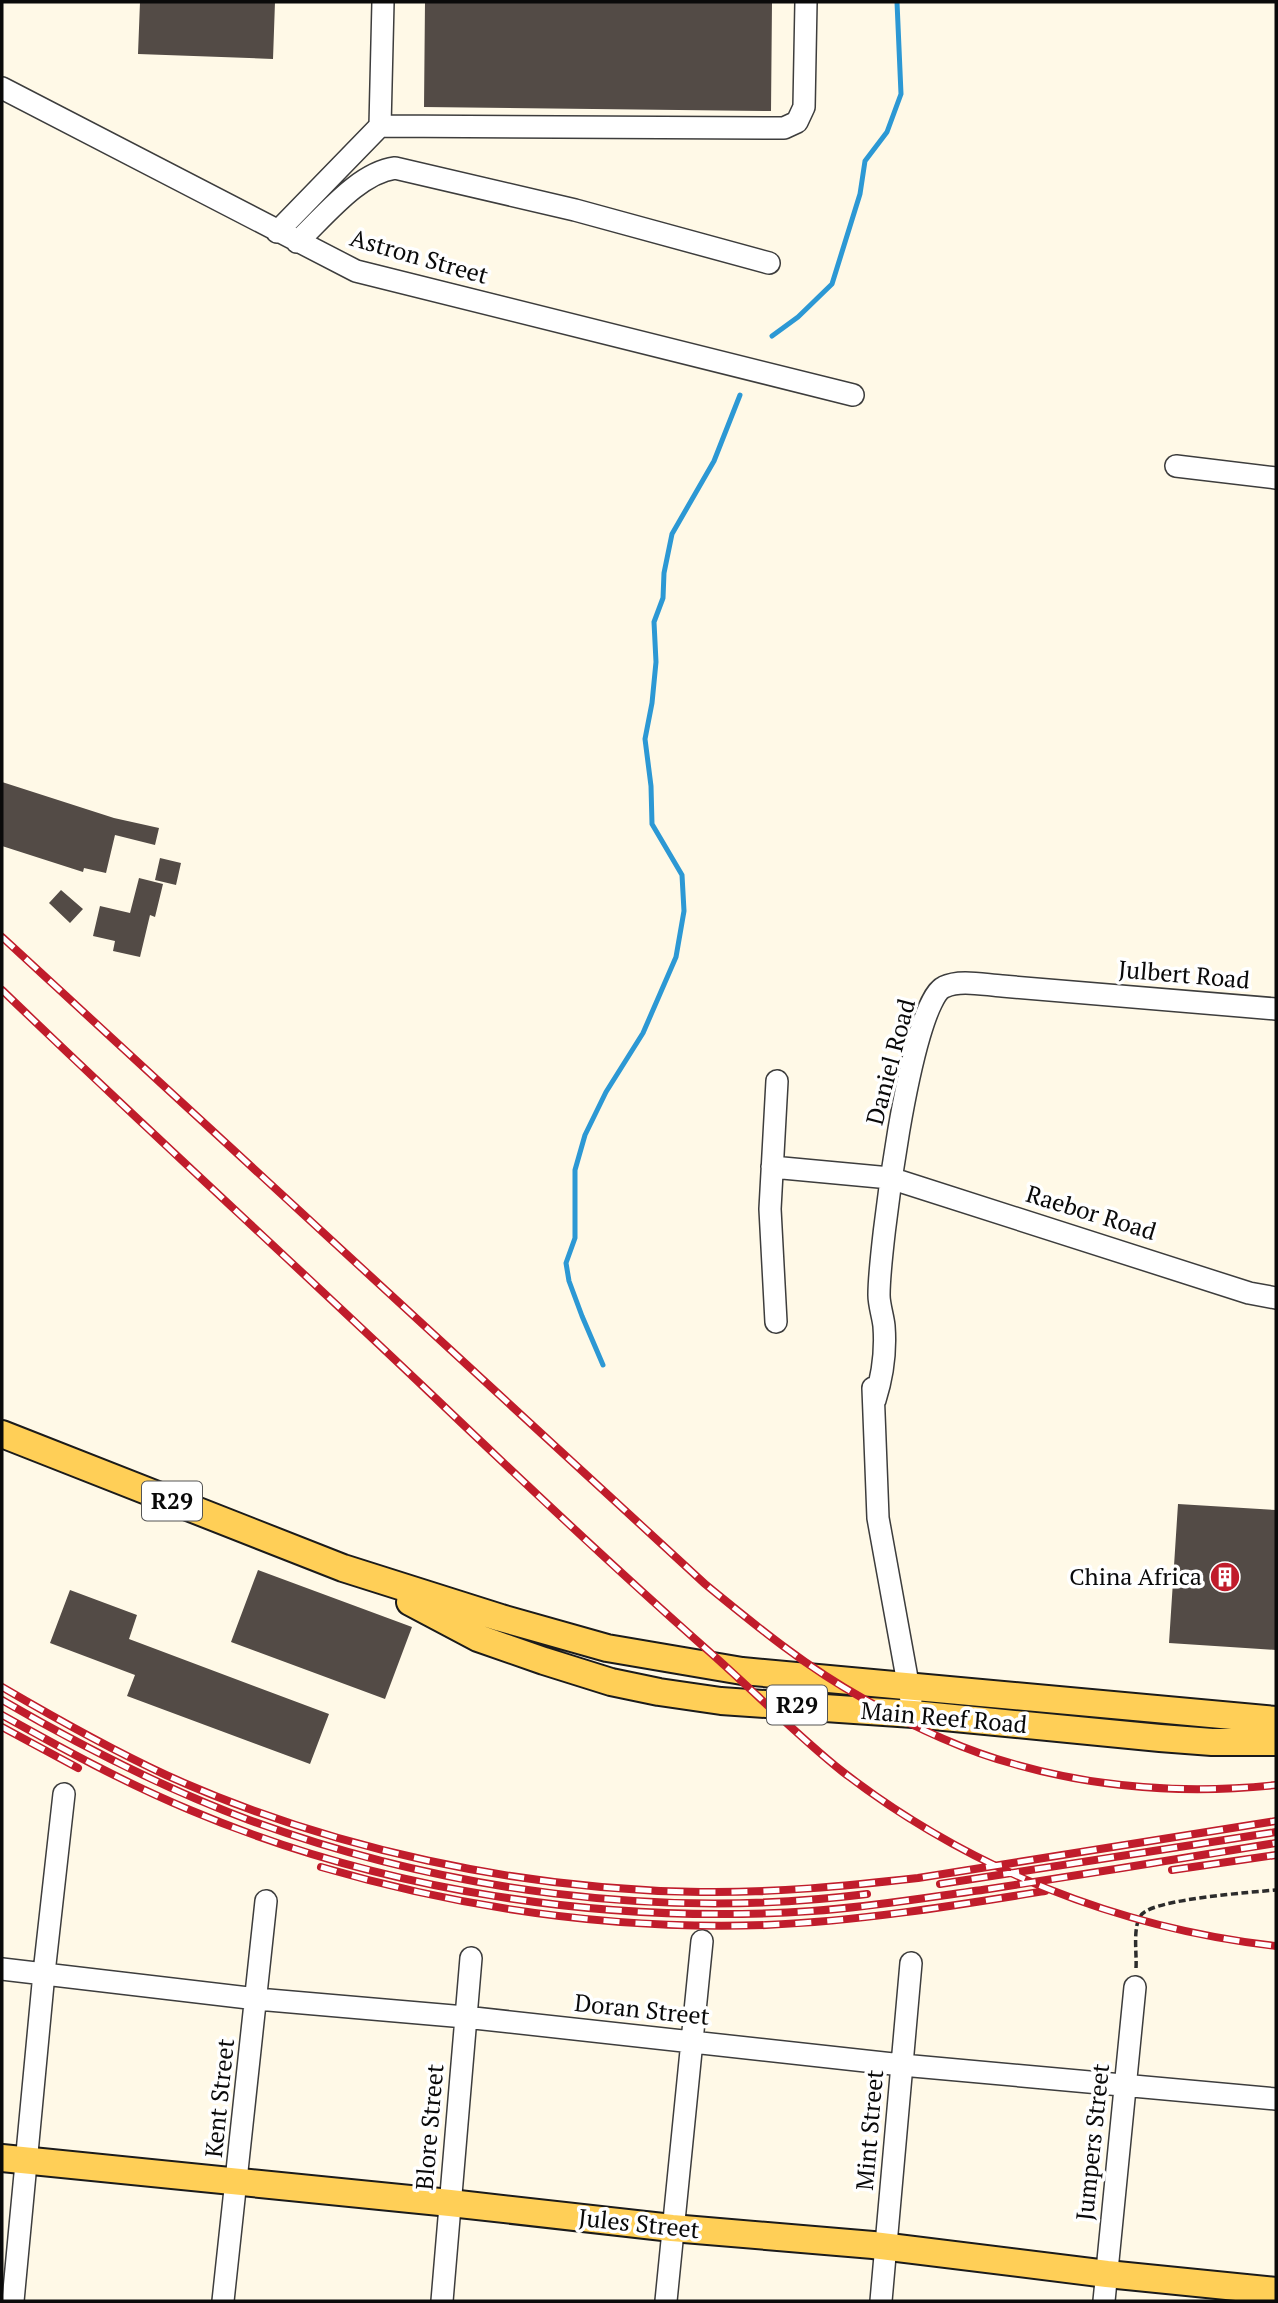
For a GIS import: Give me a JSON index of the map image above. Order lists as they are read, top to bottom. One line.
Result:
{"streets":{"main road":["R29","Main Reef Road","Jules Street"],"street":["Astron Street","Julbert Road","Daniel Road","Raebor Road","Doran Street","Kent Street","Blore Street","Mint Street","Jumpers Street"]},"crossings":[["Julbert Road","Daniel Road"],["Daniel Road","Raebor Road"],["Daniel Road","Main Reef Road"],["Doran Street","Kent Street"],["Doran Street","Blore Street"],["Doran Street","Mint Street"],["Doran Street","Jumpers Street"],["Kent Street","Jules Street"],["Blore Street","Jules Street"],["Mint Street","Jules Street"],["Jumpers Street","Jules Street"]],"places":{"building":["China Africa"]}}
